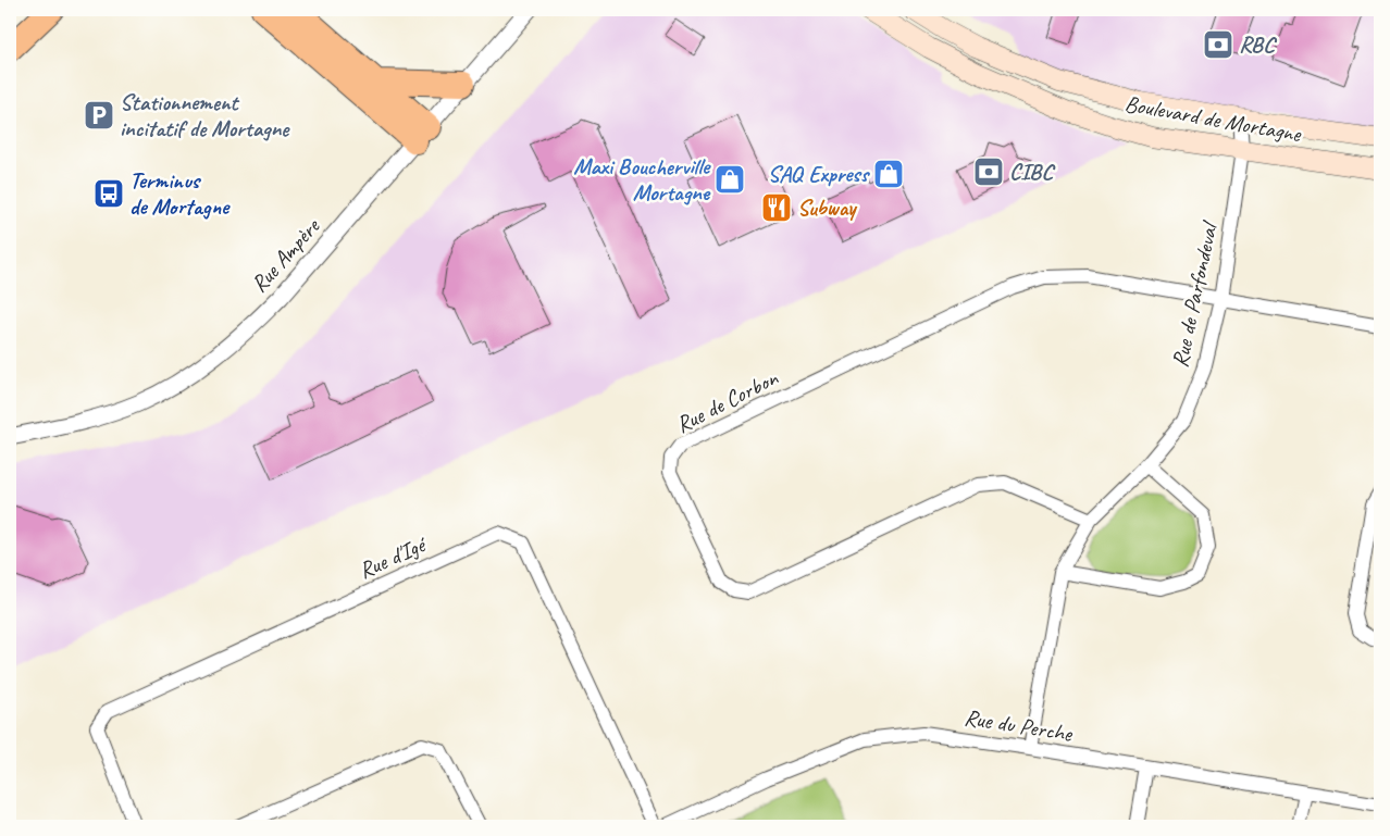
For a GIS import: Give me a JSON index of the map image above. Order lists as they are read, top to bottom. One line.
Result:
{"streets":{"main road":["Boulevard de Mortagne"],"street":["Rue Ampère","Rue de Parfondeval","Rue de Corbon","Rue d'Igé","Rue du Perche"]},"crossings":[["Boulevard de Mortagne","Rue de Parfondeval"],["Rue de Parfondeval","Rue de Corbon"],["Rue de Parfondeval","Rue du Perche"]],"places":{"bank":["RBC","CIBC"],"parking":["Stationnement incitatif de Mortagne"],"shop":["SAQ Express","Maxi Boucherville Mortagne"],"bus stop":["Terminus de Mortagne"],"restaurant":["Subway"]}}
